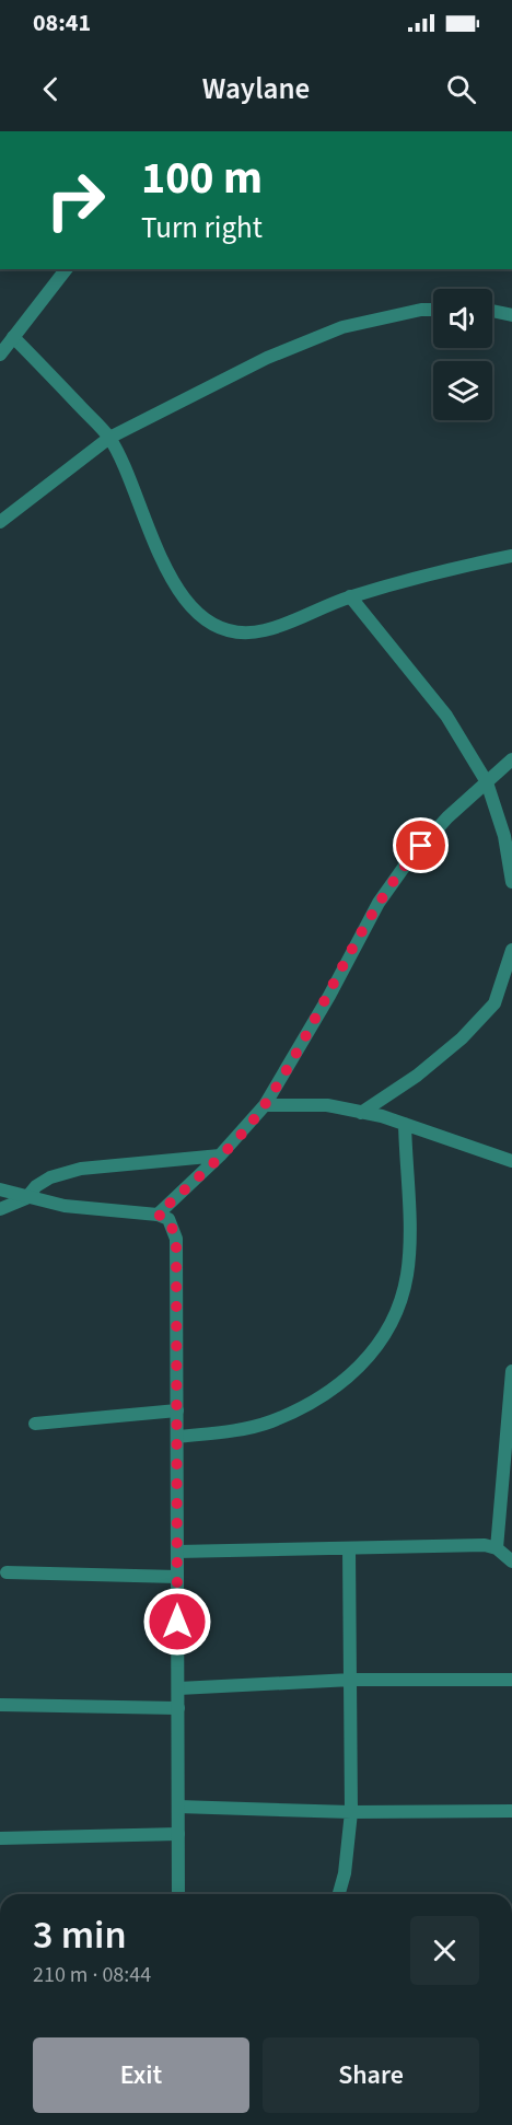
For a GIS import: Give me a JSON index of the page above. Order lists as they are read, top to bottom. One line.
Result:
{"page":{"status":"08:41","header":"Waylane","turn":["100 m","Turn right"],"heading":["3 min","210 m · 08:44"],"buttons":["Exit","Share"]}}
